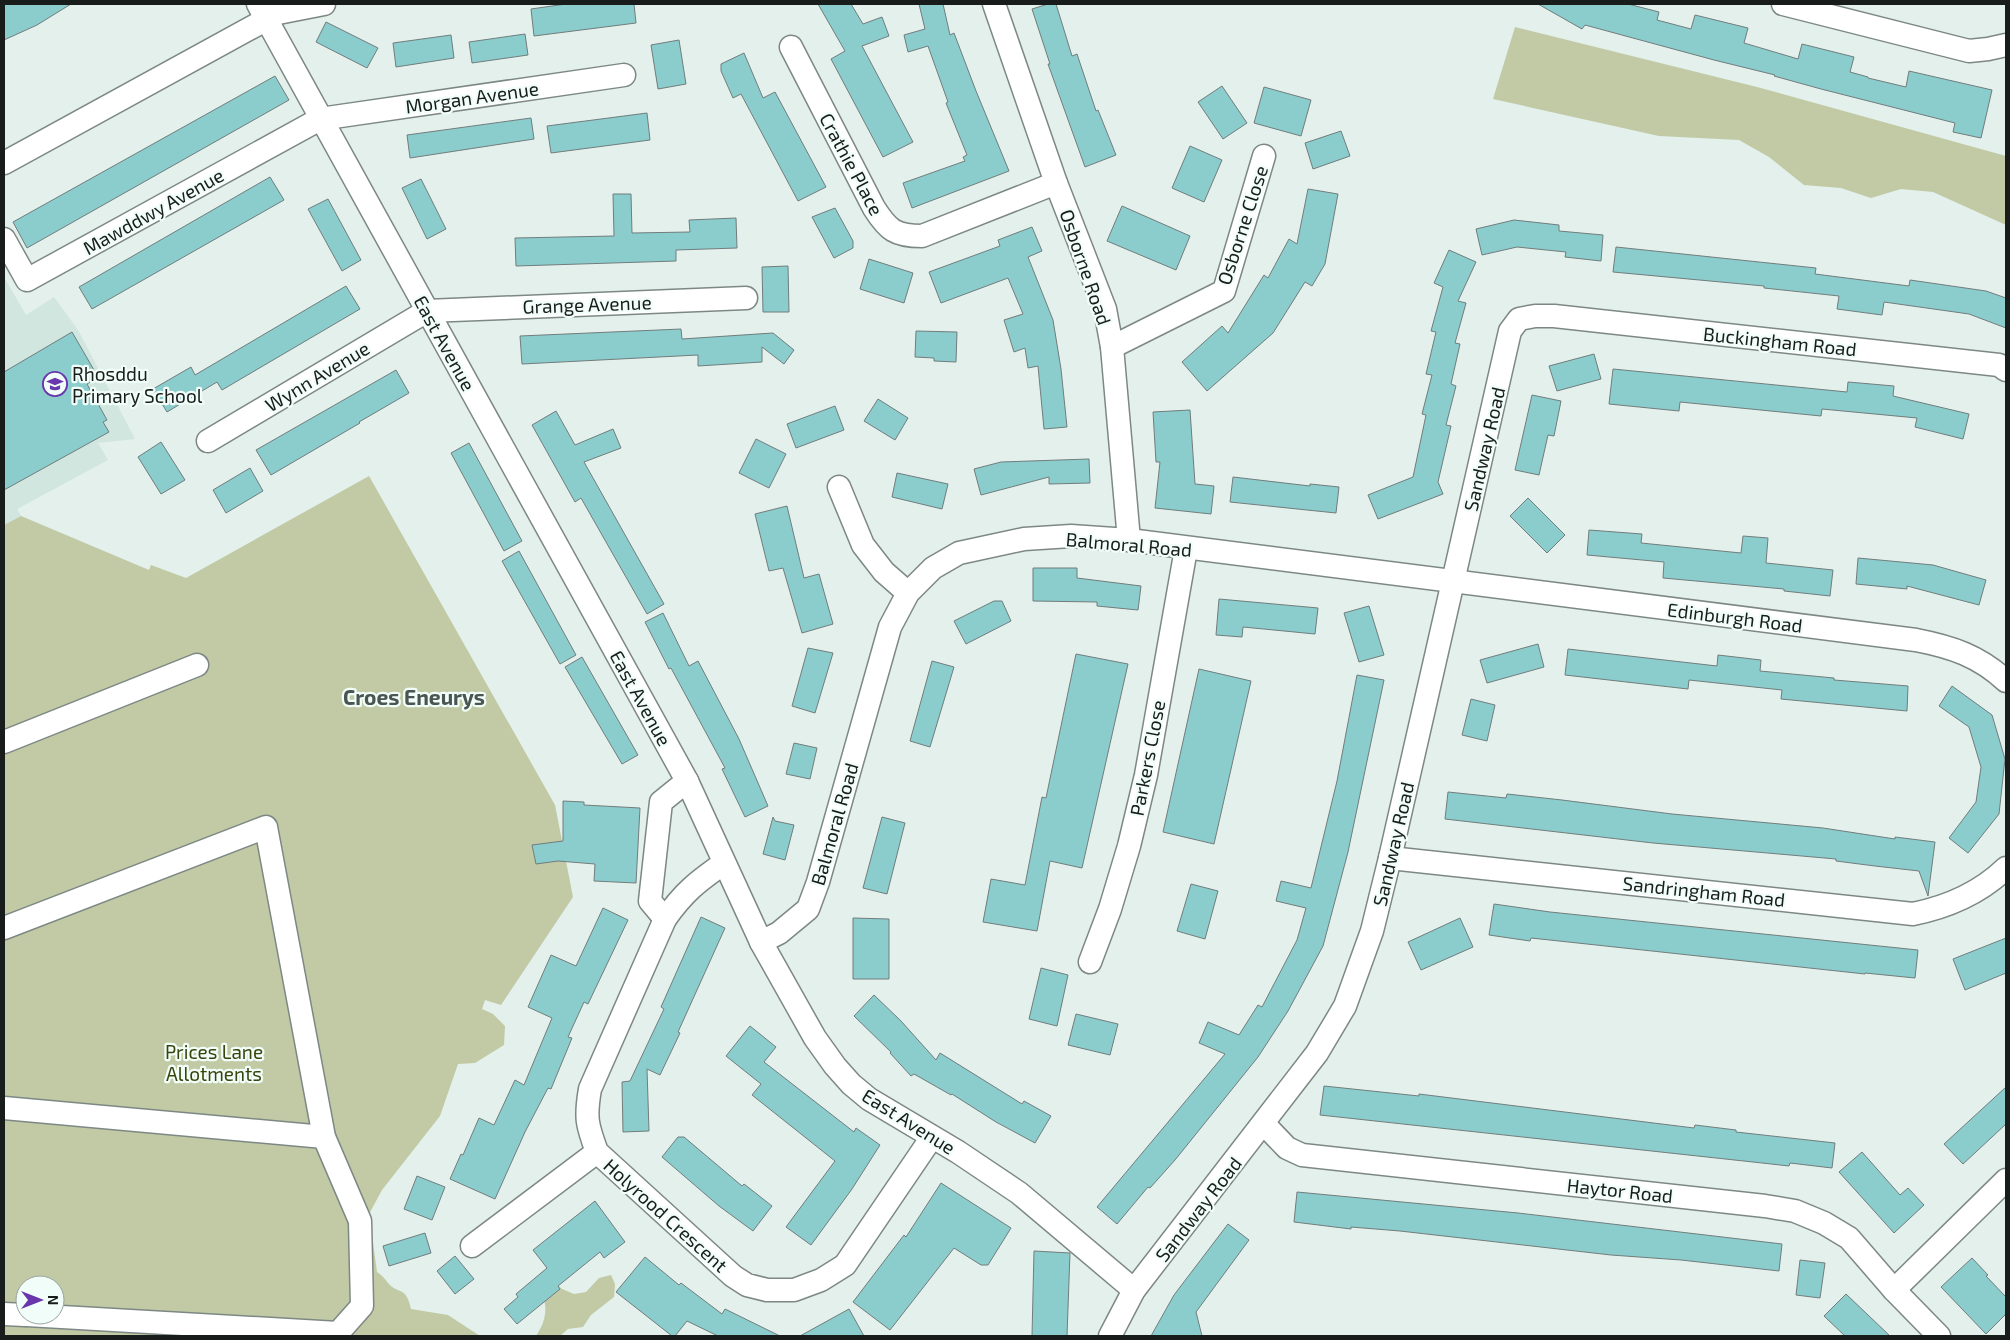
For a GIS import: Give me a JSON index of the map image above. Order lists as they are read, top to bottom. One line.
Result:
{"streets":{"street":["Morgan Avenue","Crathie Place","Mawddwy Avenue","Osborne Close","Osborne Road","Grange Avenue","Buckingham Road","East Avenue","Wynn Avenue","Sandway Road","Balmoral Road","Edinburgh Road","Parkers Close","Sandringham Road","Haytor Road","Holyrood Crescent"]},"crossings":[["Morgan Avenue","Mawddwy Avenue"],["Morgan Avenue","East Avenue"],["Crathie Place","Osborne Road"],["Mawddwy Avenue","East Avenue"],["Osborne Close","Osborne Road"],["Osborne Road","Balmoral Road"],["Grange Avenue","East Avenue"],["Grange Avenue","Wynn Avenue"],["Buckingham Road","Sandway Road"],["East Avenue","Wynn Avenue"],["East Avenue","Sandway Road"],["East Avenue","Balmoral Road"],["East Avenue","Holyrood Crescent"],["Sandway Road","Balmoral Road"],["Sandway Road","Edinburgh Road"],["Sandway Road","Sandringham Road"],["Sandway Road","Haytor Road"],["Balmoral Road","Edinburgh Road"],["Balmoral Road","Parkers Close"]],"districts":["Croes Eneurys"],"parks":["Prices Lane Allotments"],"places":{"school or university":["Rhosddu Primary School"]},"north":"right"}
